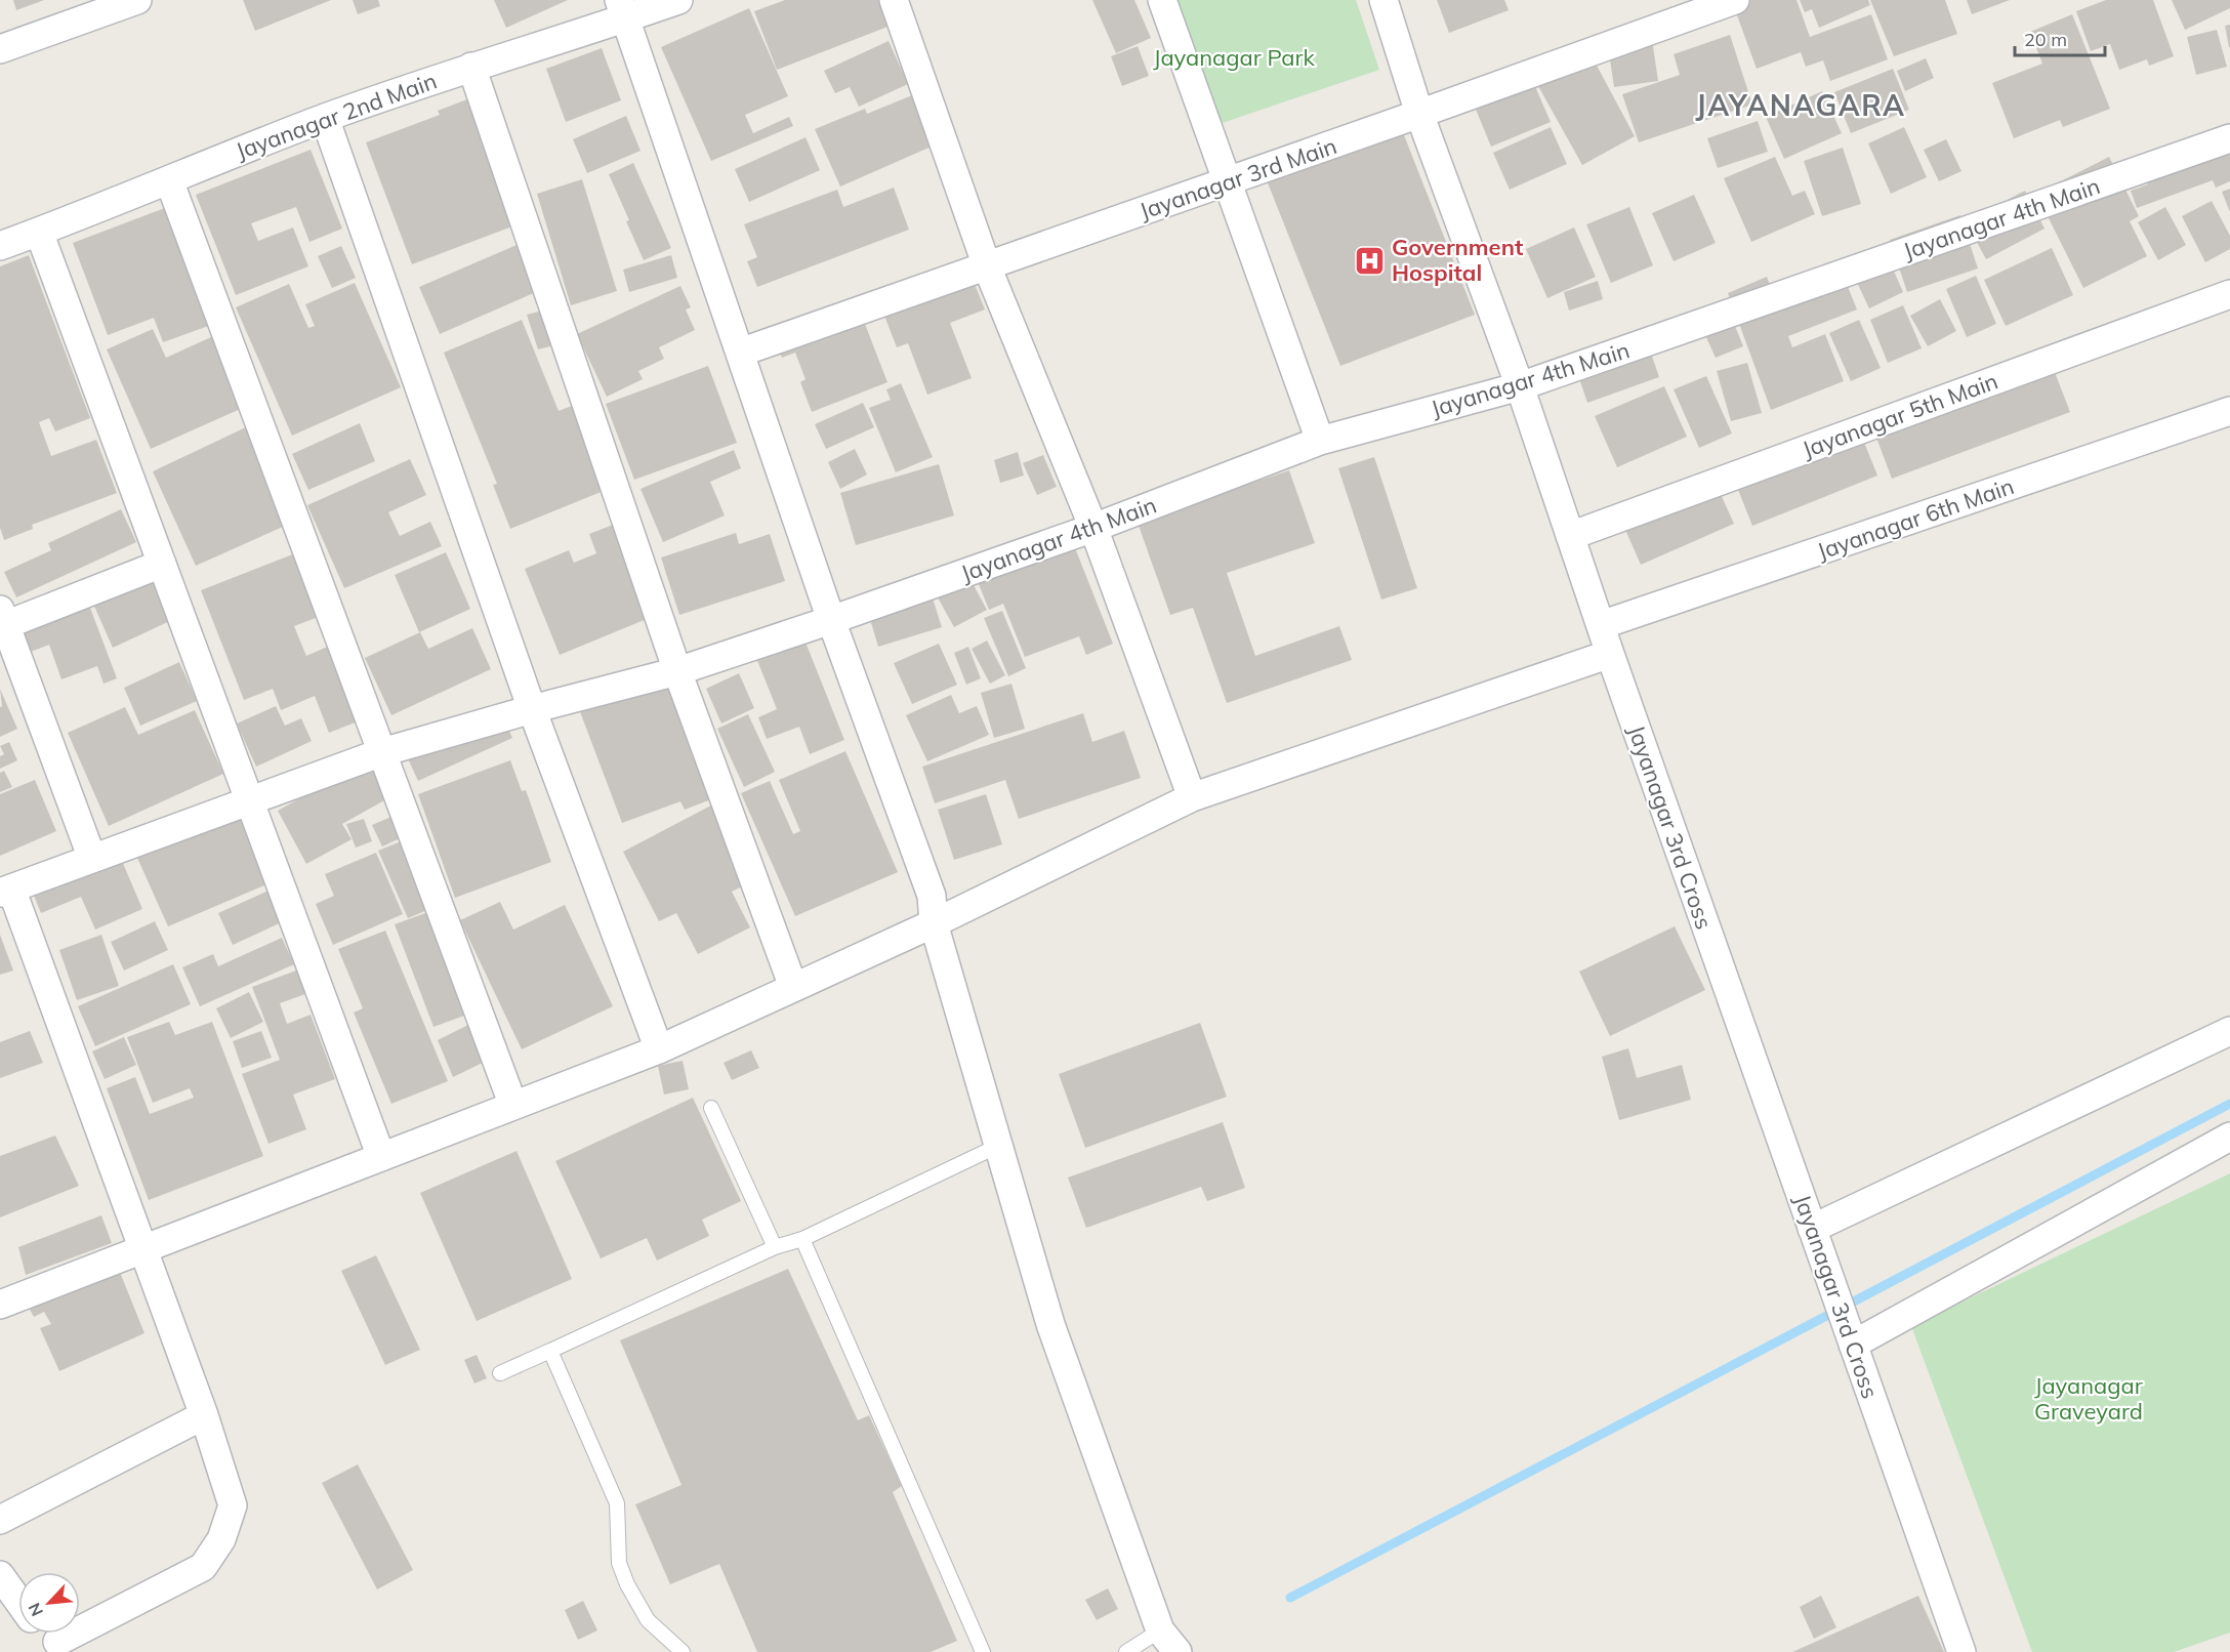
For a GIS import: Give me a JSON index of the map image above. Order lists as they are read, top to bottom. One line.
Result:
{"streets":{"street":["Jayanagar 2nd Main","Jayanagar 3rd Main","Jayanagar 4th Main","Jayanagar 5th Main","Jayanagar 6th Main","Jayanagar 3rd Cross"]},"crossings":[["Jayanagar 3rd Main","Jayanagar 3rd Cross"],["Jayanagar 4th Main","Jayanagar 3rd Cross"],["Jayanagar 5th Main","Jayanagar 3rd Cross"],["Jayanagar 6th Main","Jayanagar 3rd Cross"]],"districts":["JAYANAGARA"],"parks":["Jayanagar Park","Jayanagar Graveyard"],"places":{"hospital":["Government Hospital"]},"scale_bar":"20 m","north":"bottom left"}
